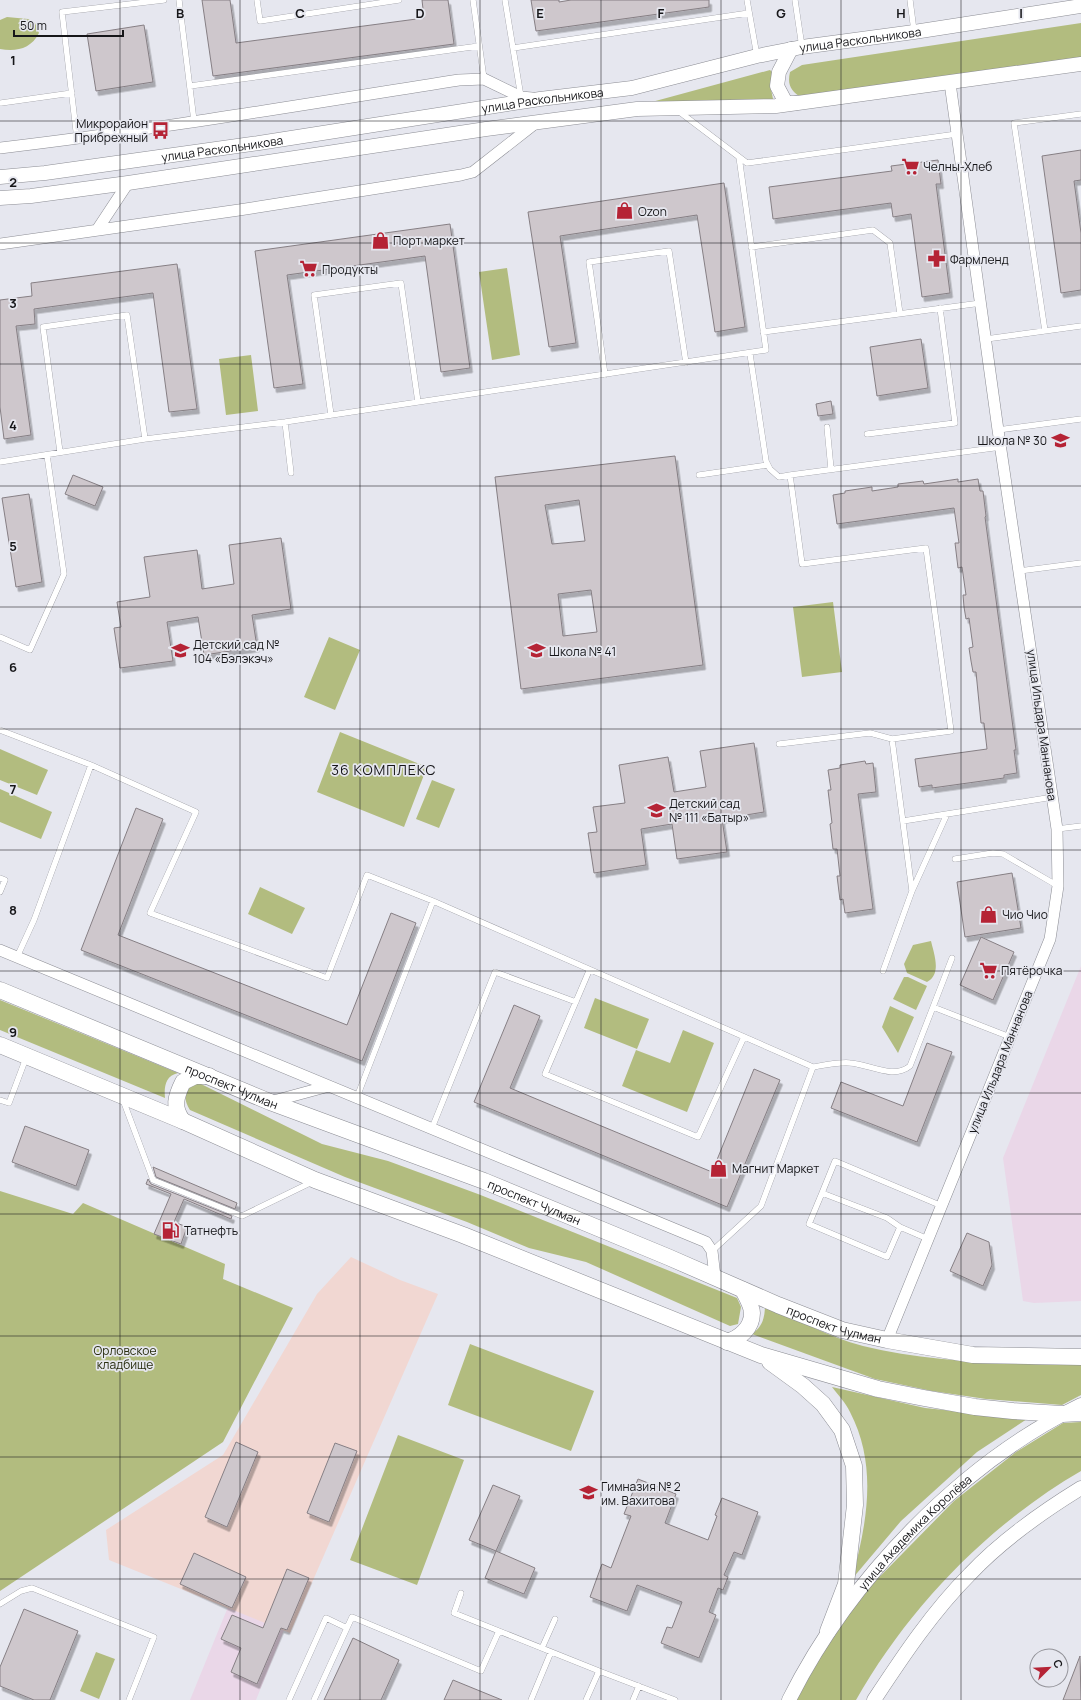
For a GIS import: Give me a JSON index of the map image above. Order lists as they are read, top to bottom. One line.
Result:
{"streets":{"main road":["проспект Чулман"],"street":["улица Раскольникова","улица Ильдара Маннанова","улица Академика Королёва"]},"crossings":[["улица Раскольникова","улица Ильдара Маннанова"],["улица Ильдара Маннанова","проспект Чулман"]],"districts":["36 КОМПЛЕКС"],"parks":["Орловское кладбище"],"places":{"bus stop":["Микрорайон Прибрежный"],"supermarket":["Челны-Хлеб","Продукты","Пятёрочка"],"shop":["Ozon","Порт маркет","Чио Чио","Магнит Маркет"],"pharmacy":["Фармленд"],"school or university":["Школа № 30","Детский сад № 104 «Бэлэкэч»","Школа № 41","Детский сад № 111 «Батыр»","Гимназия № 2 им. Вахитова"],"fuel station":["Татнефть"]},"scale_bar":"50 m","north":"top right","grid":{"columns":["B","C","D","E","F","G","H","I"],"rows":["1","2","3","4","5","6","7","8","9"]}}
